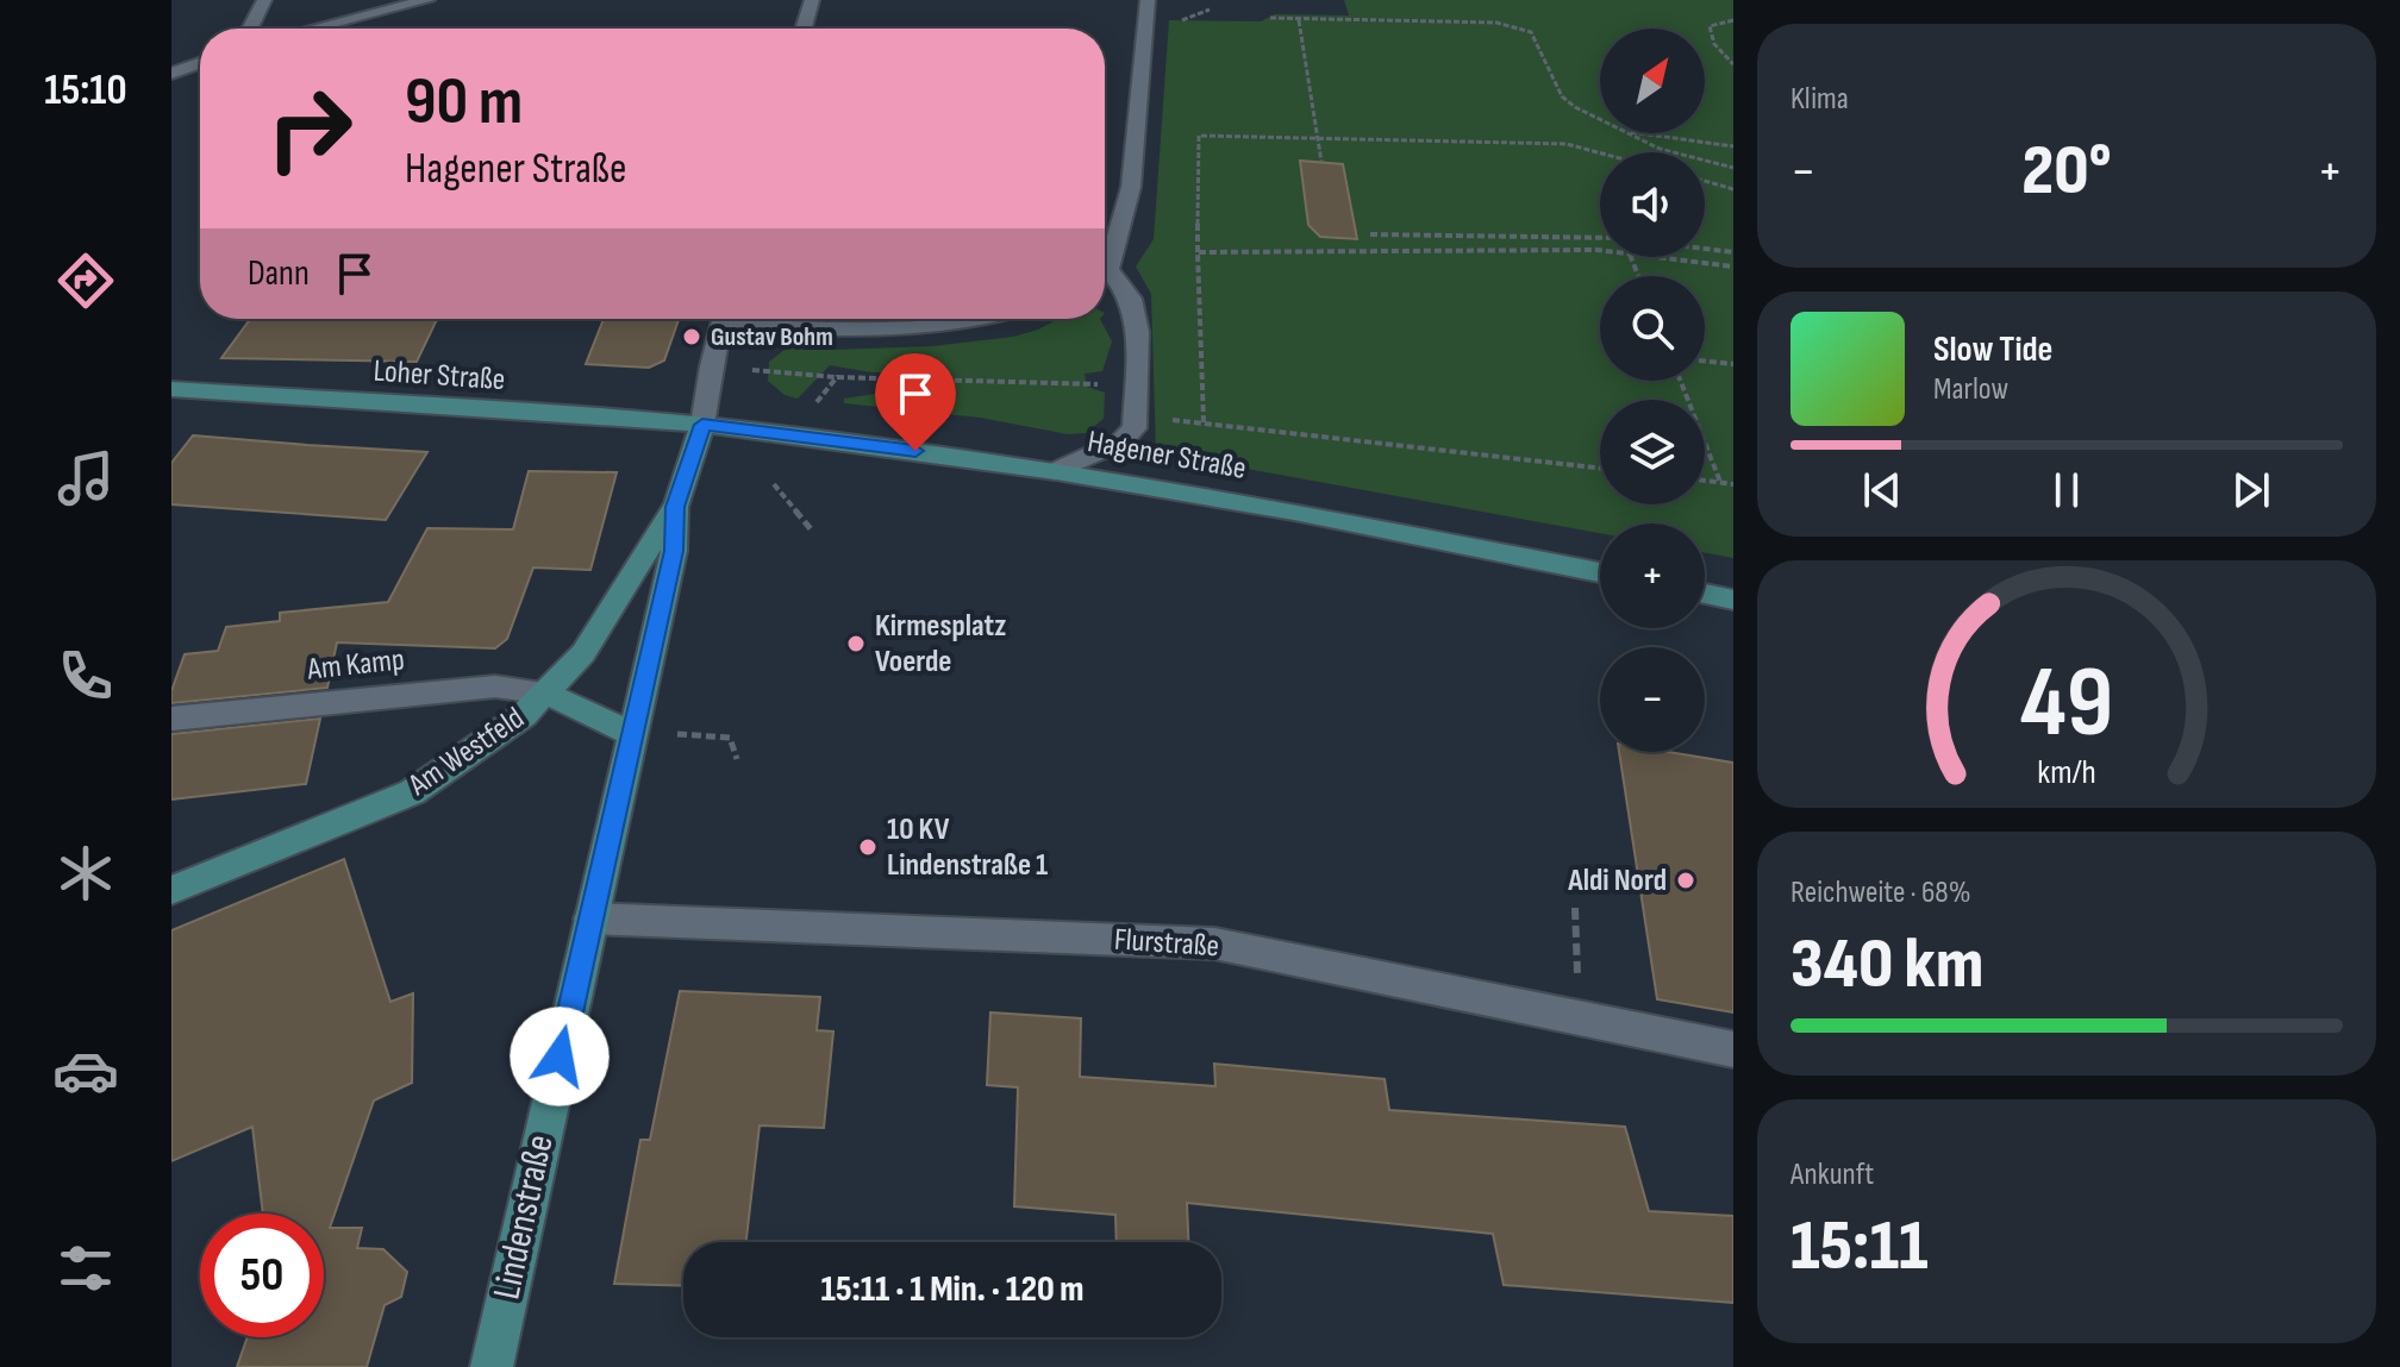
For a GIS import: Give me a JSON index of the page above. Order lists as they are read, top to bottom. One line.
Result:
{"streets":{"main road":["Loher Straße","Hagener Straße","Am Westfeld","Lindenstraße"],"street":["Am Kamp","Flurstraße"]},"crossings":[["Loher Straße","Hagener Straße"],["Loher Straße","Lindenstraße"],["Hagener Straße","Lindenstraße"],["Am Kamp","Am Westfeld"],["Am Westfeld","Lindenstraße"],["Flurstraße","Lindenstraße"]],"places":["Gustav Bohm","Kirmesplatz Voerde","10 KV Lindenstraße 1","Aldi Nord"],"north":"top right","page":{"tabs":"15:10","tile":["Klima",["Reichweite · 68%","340 km"],["Ankunft","15:11"]],"map_buttons":["+","−"],"turn":["90 m","Hagener Straße"],"heat":["−","20°","+"],"then":"Dann","song":["Slow Tide","Marlow"],"limit":"50","trip":"15:11 · 1 Min. · 120 m","gauge":["49","km/h"]}}
